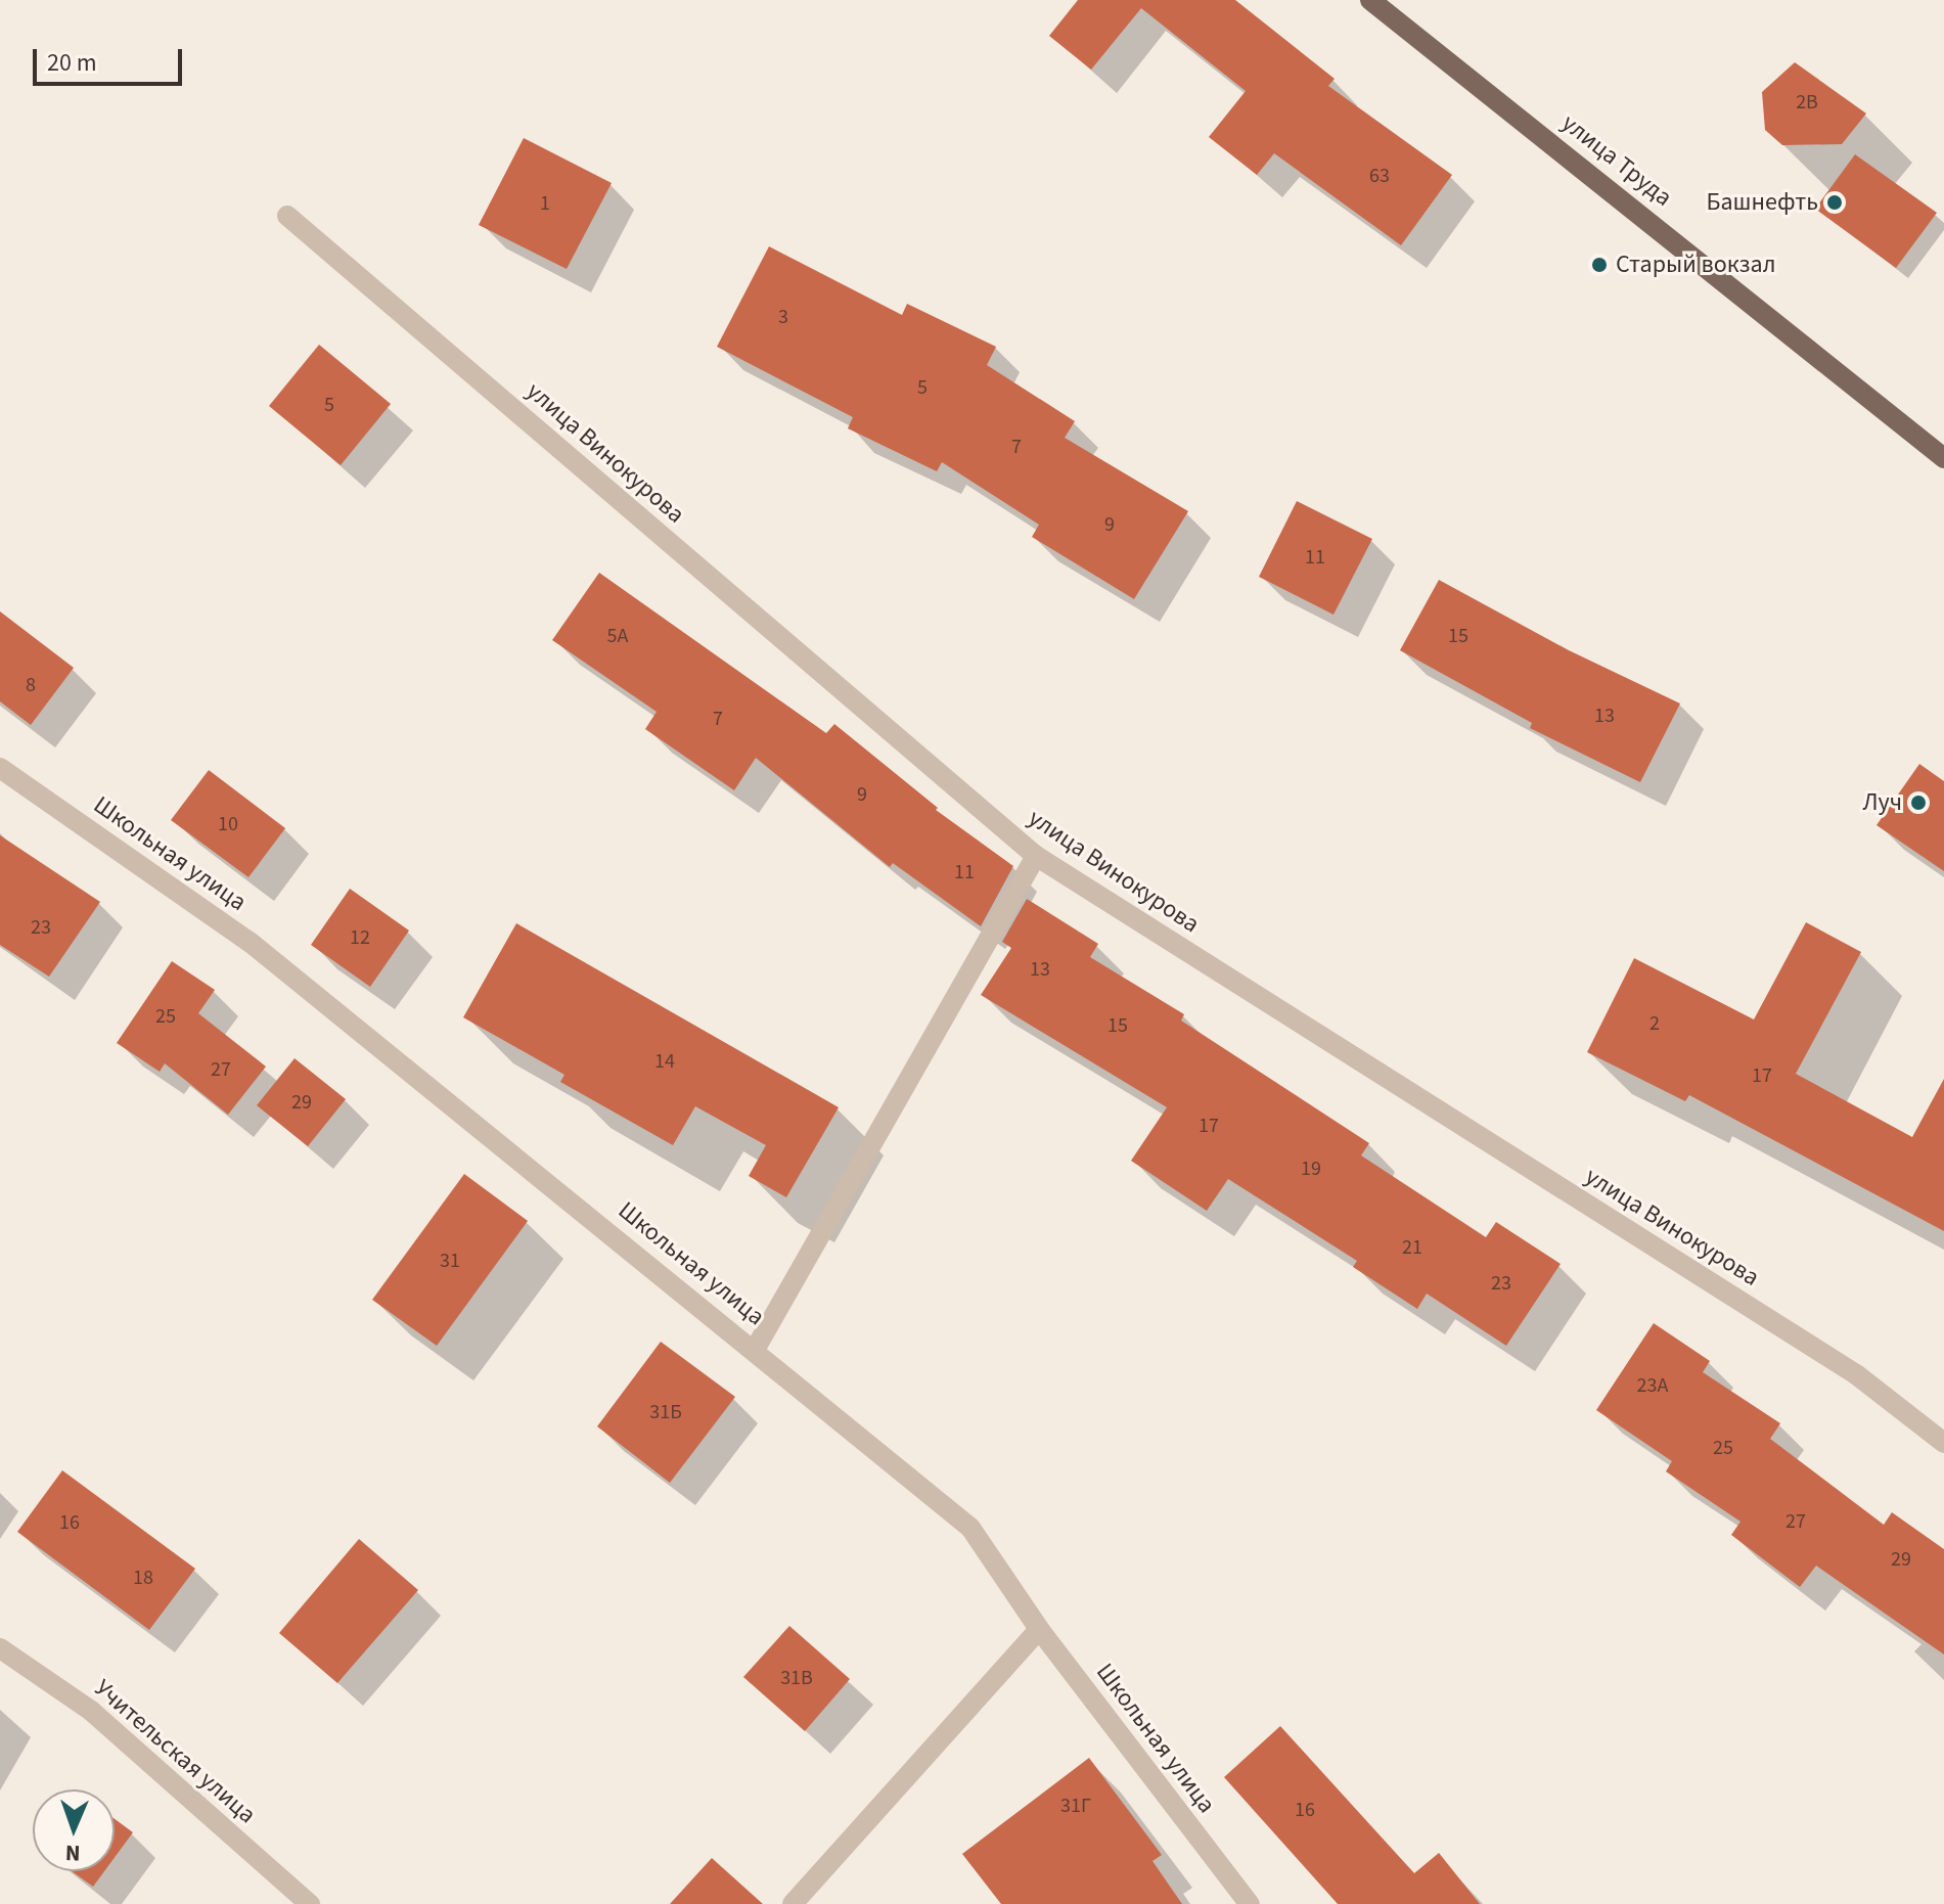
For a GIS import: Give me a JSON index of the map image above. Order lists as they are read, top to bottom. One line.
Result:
{"streets":{"main road":["улица Труда"],"street":["улица Винокурова","Школьная улица","Учительская улица"]},"places":["Башнефть","Старый вокзал","Луч"],"house_numbers":["2В","63","1","3","5","5","7","9","11","5А","15","8","13","7","9","10","11","23","12","13","25","2","15","14","27","17","29","17","19","21","31","23","23А","31Б","25","27","16","29","18","31В","31Г","16"],"scale_bar":"20 m","north":"bottom"}
